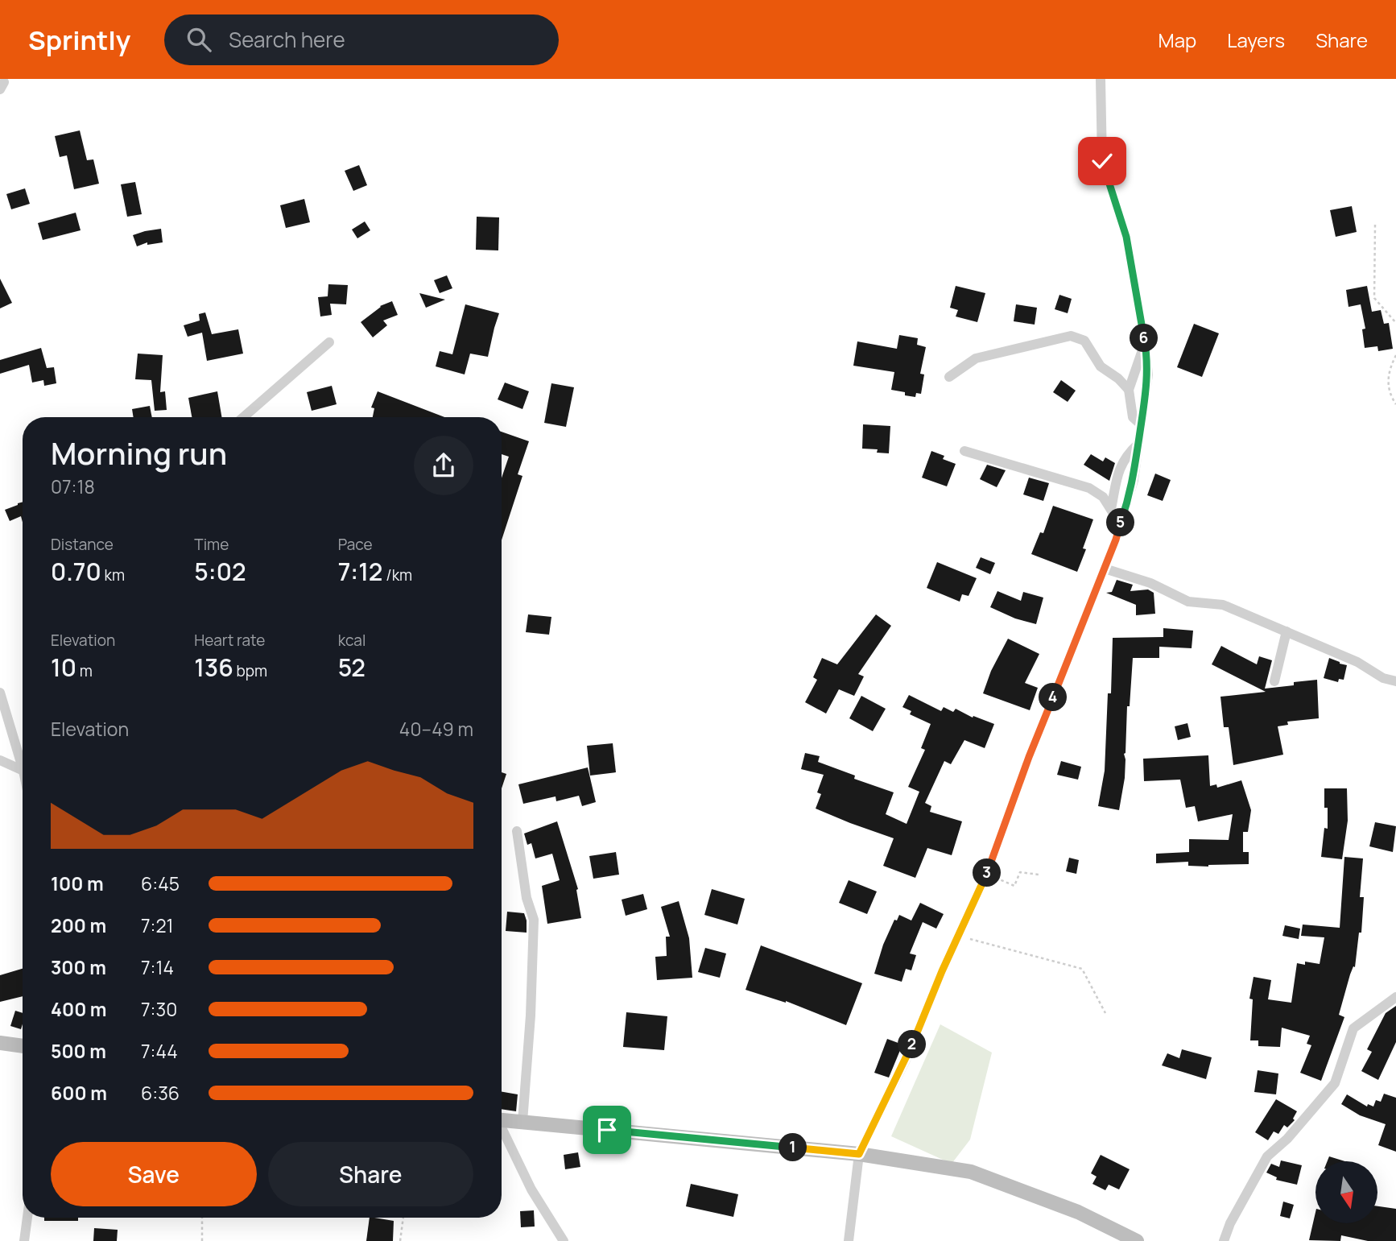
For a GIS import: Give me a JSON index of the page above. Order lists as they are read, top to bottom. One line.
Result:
{"north":"bottom","page":{"header":"Sprintly","search":"Search here","nav":["Map","Layers","Share"],"pins":["6","5","4","3","2","1"],"heading":["Morning run","07:18"],"stats":[["Distance","0.70 km"],["Time","5:02"],["Pace","7:12 /km"],["Elevation","10 m"],["Heart rate","136 bpm"],["kcal","52"]],"chart":["Elevation","40–49 m"],"list":[{"name":"100 m","note":"6:45"},{"name":"200 m","note":"7:21"},{"name":"300 m","note":"7:14"},{"name":"400 m","note":"7:30"},{"name":"500 m","note":"7:44"},{"name":"600 m","note":"6:36"}],"buttons":["Save","Share"]}}
